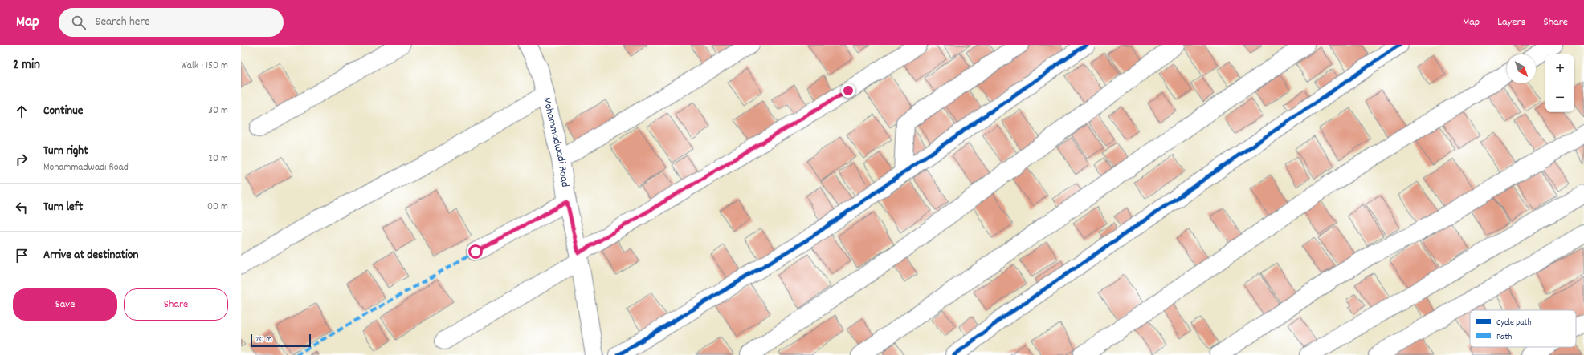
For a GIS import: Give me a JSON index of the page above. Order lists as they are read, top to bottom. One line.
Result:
{"streets":{"street":["Mohammadwadi Road"]},"legend":["Cycle path","Path"],"scale_bar":"20 m","north":"bottom right","page":{"header":"Map","search":"Search here","nav":["Map","Layers","Share"],"heading":["2 min","Walk · 150 m"],"map_buttons":["+","−"],"list":[["Continue","30 m"],["Turn right","Mohammadwadi Road","20 m"],["Turn left","100 m"],"Arrive at destination"],"buttons":["Save","Share"],"scale":"20 m"}}
